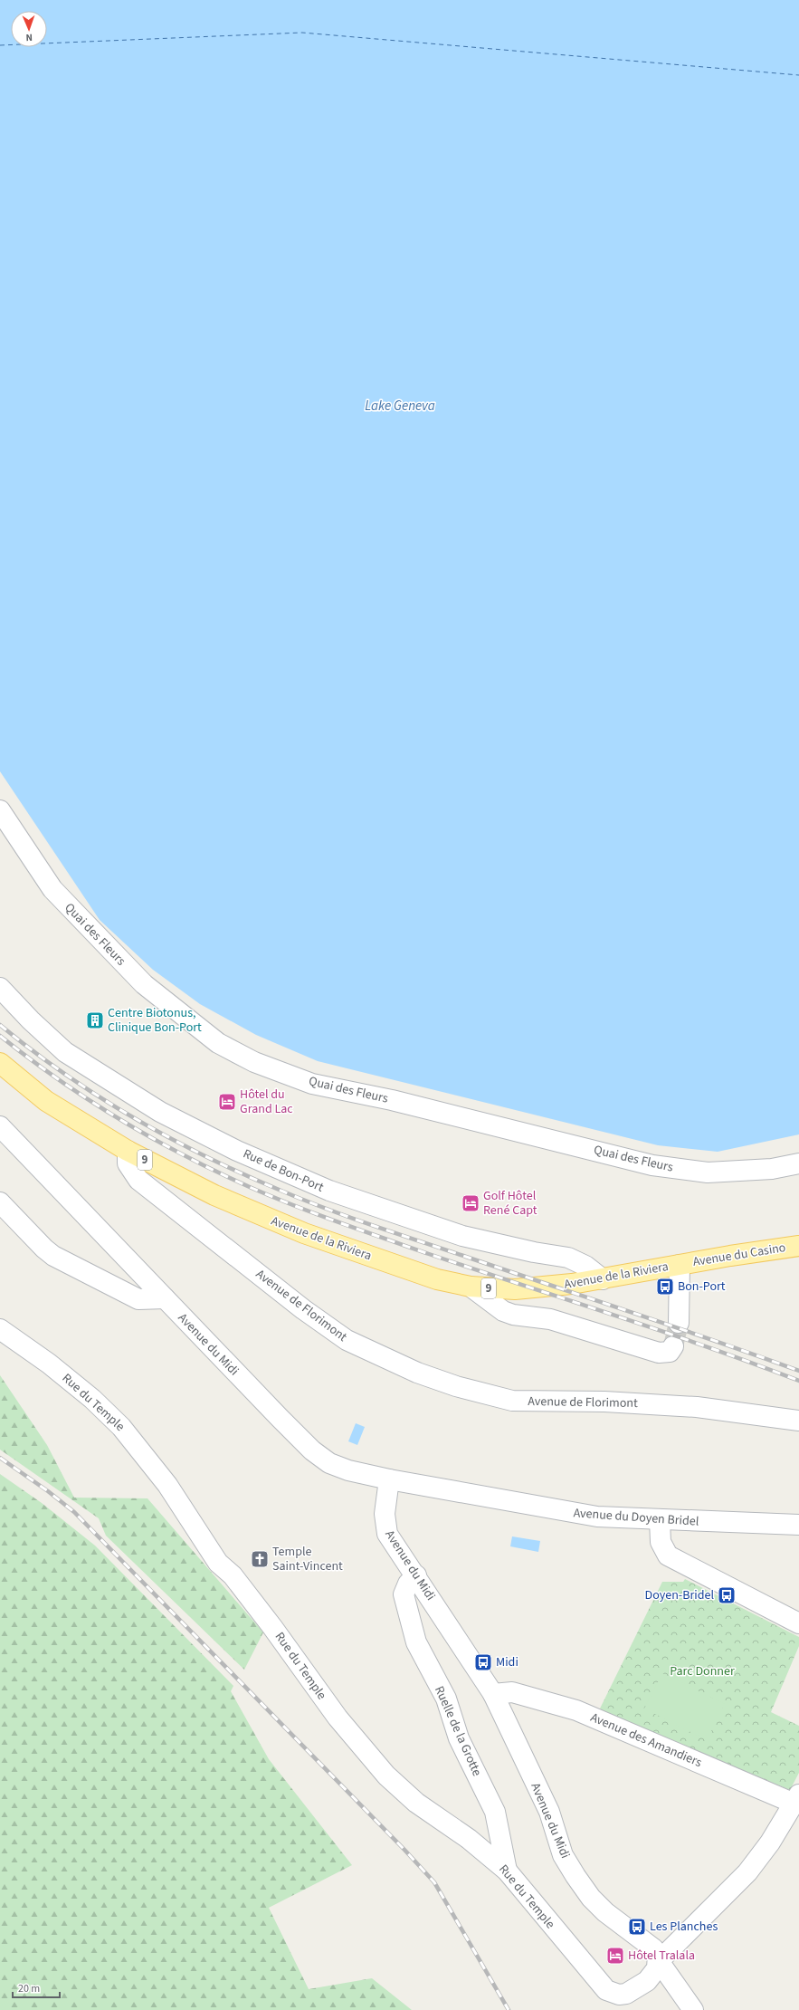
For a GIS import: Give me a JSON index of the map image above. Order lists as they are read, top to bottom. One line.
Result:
{"streets":{"main road":["9","Avenue de la Riviera","Avenue du Casino"],"street":["Quai des Fleurs","Rue de Bon-Port","Avenue de Florimont","Avenue du Midi","Rue du Temple","Avenue du Doyen Bridel","Ruelle de la Grotte","Avenue des Amandiers"]},"crossings":[["Rue de Bon-Port","Avenue de la Riviera"],["Avenue de la Riviera","Avenue du Casino"],["Avenue de la Riviera","Avenue de Florimont"],["Avenue du Midi","Avenue du Doyen Bridel"],["Avenue du Midi","Ruelle de la Grotte"],["Avenue du Midi","Avenue des Amandiers"],["Rue du Temple","Ruelle de la Grotte"]],"water":["Lake Geneva"],"parks":["Parc Donner"],"places":{"building":["Centre Biotonus, Clinique Bon-Port"],"hotel":["Hôtel du Grand Lac","Golf Hôtel René Capt","Hôtel Tralala"],"bus stop":["Bon-Port","Doyen-Bridel","Midi","Les Planches"],"church":["Temple Saint-Vincent"]},"scale_bar":"20 m","north":"bottom"}
